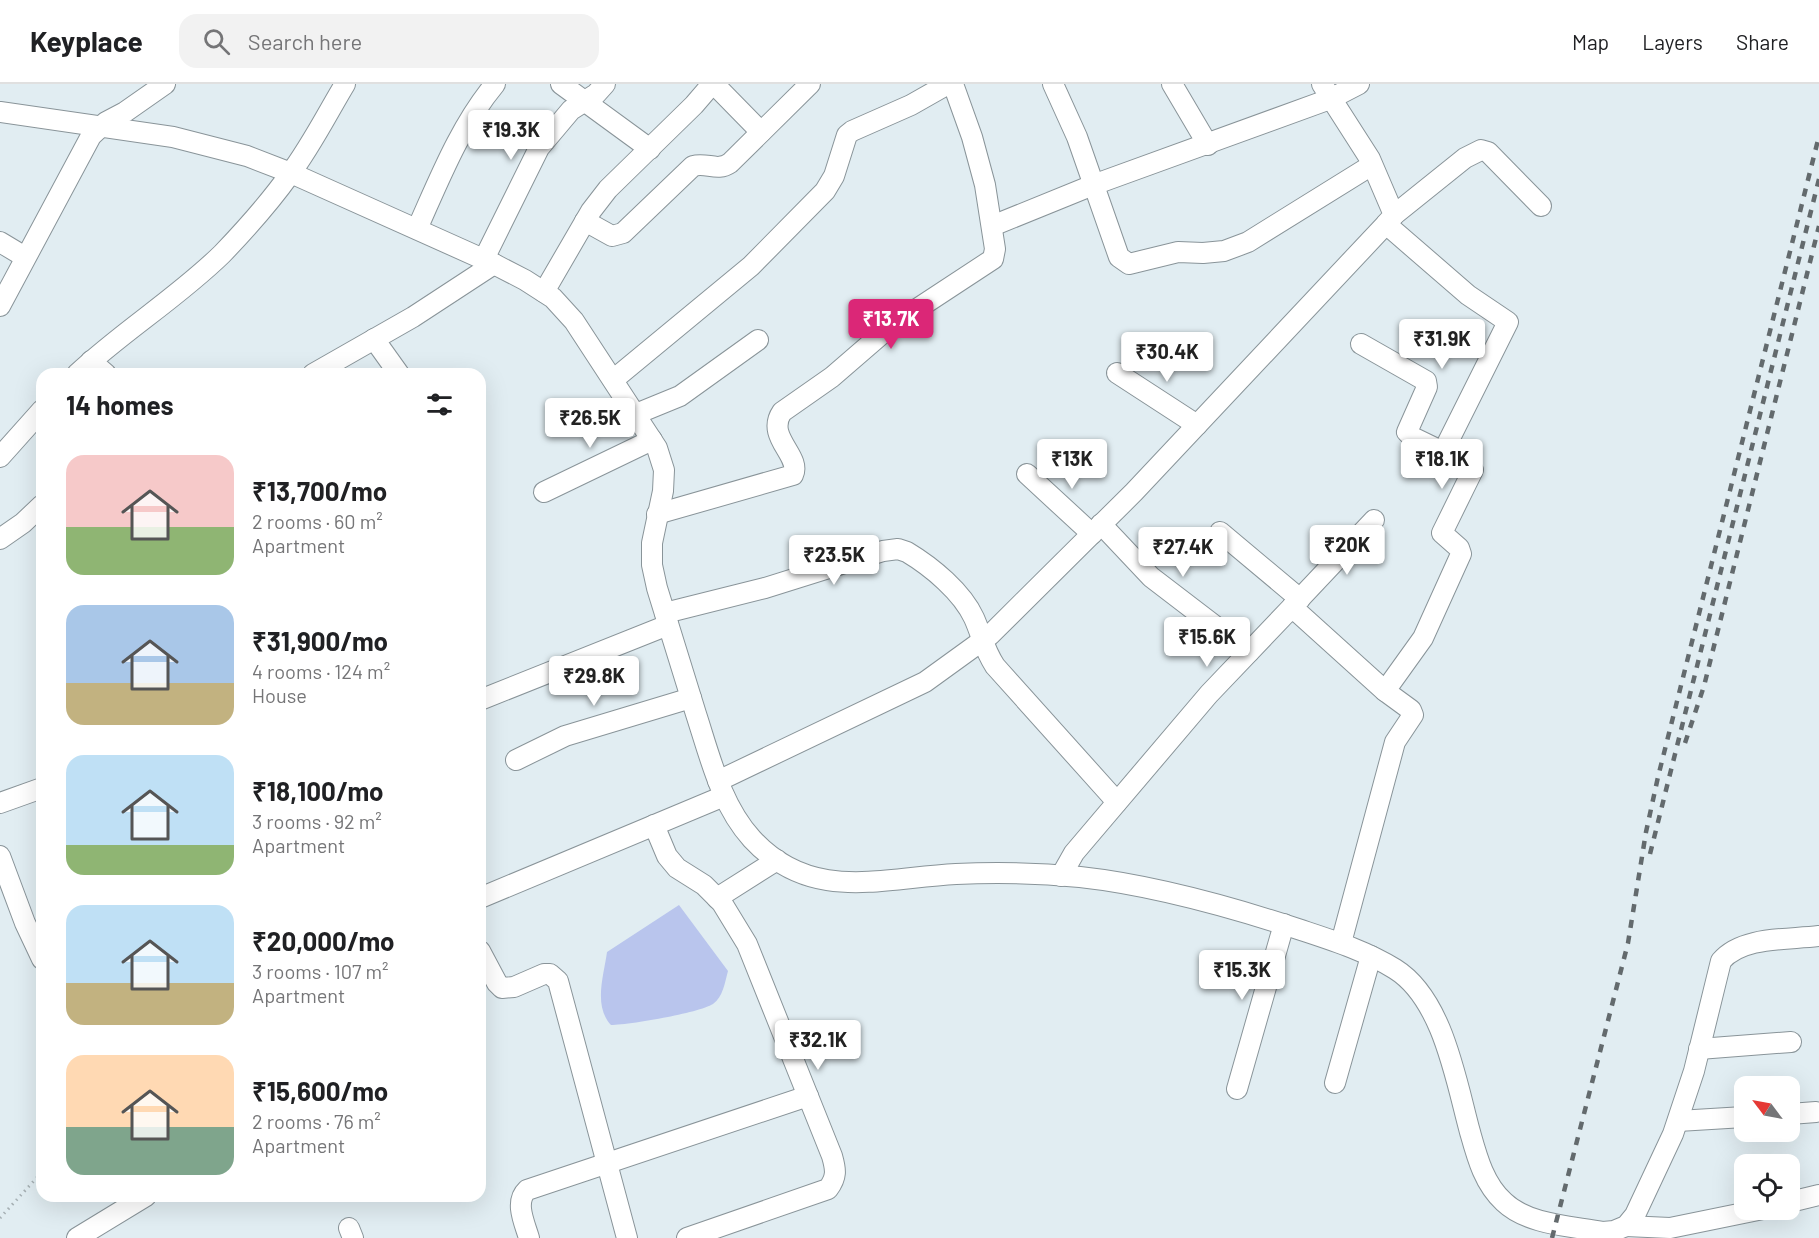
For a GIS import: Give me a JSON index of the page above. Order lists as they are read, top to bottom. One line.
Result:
{"north":"top left","page":{"header":"Keyplace","search":"Search here","nav":["Map","Layers","Share"],"price":["₹19.3K","₹13.7K","₹31.9K","₹30.4K","₹26.5K","₹13K","₹18.1K","₹20K","₹27.4K","₹23.5K","₹15.6K","₹29.8K","₹15.3K","₹32.1K"],"heading":"14 homes","list":[{"name":"₹13,700/mo","note":"2 rooms · 60 m² · Apartment"},{"name":"₹31,900/mo","note":"4 rooms · 124 m² · House"},{"name":"₹18,100/mo","note":"3 rooms · 92 m² · Apartment"},{"name":"₹20,000/mo","note":"3 rooms · 107 m² · Apartment"},{"name":"₹15,600/mo","note":"2 rooms · 76 m² · Apartment"}]}}
